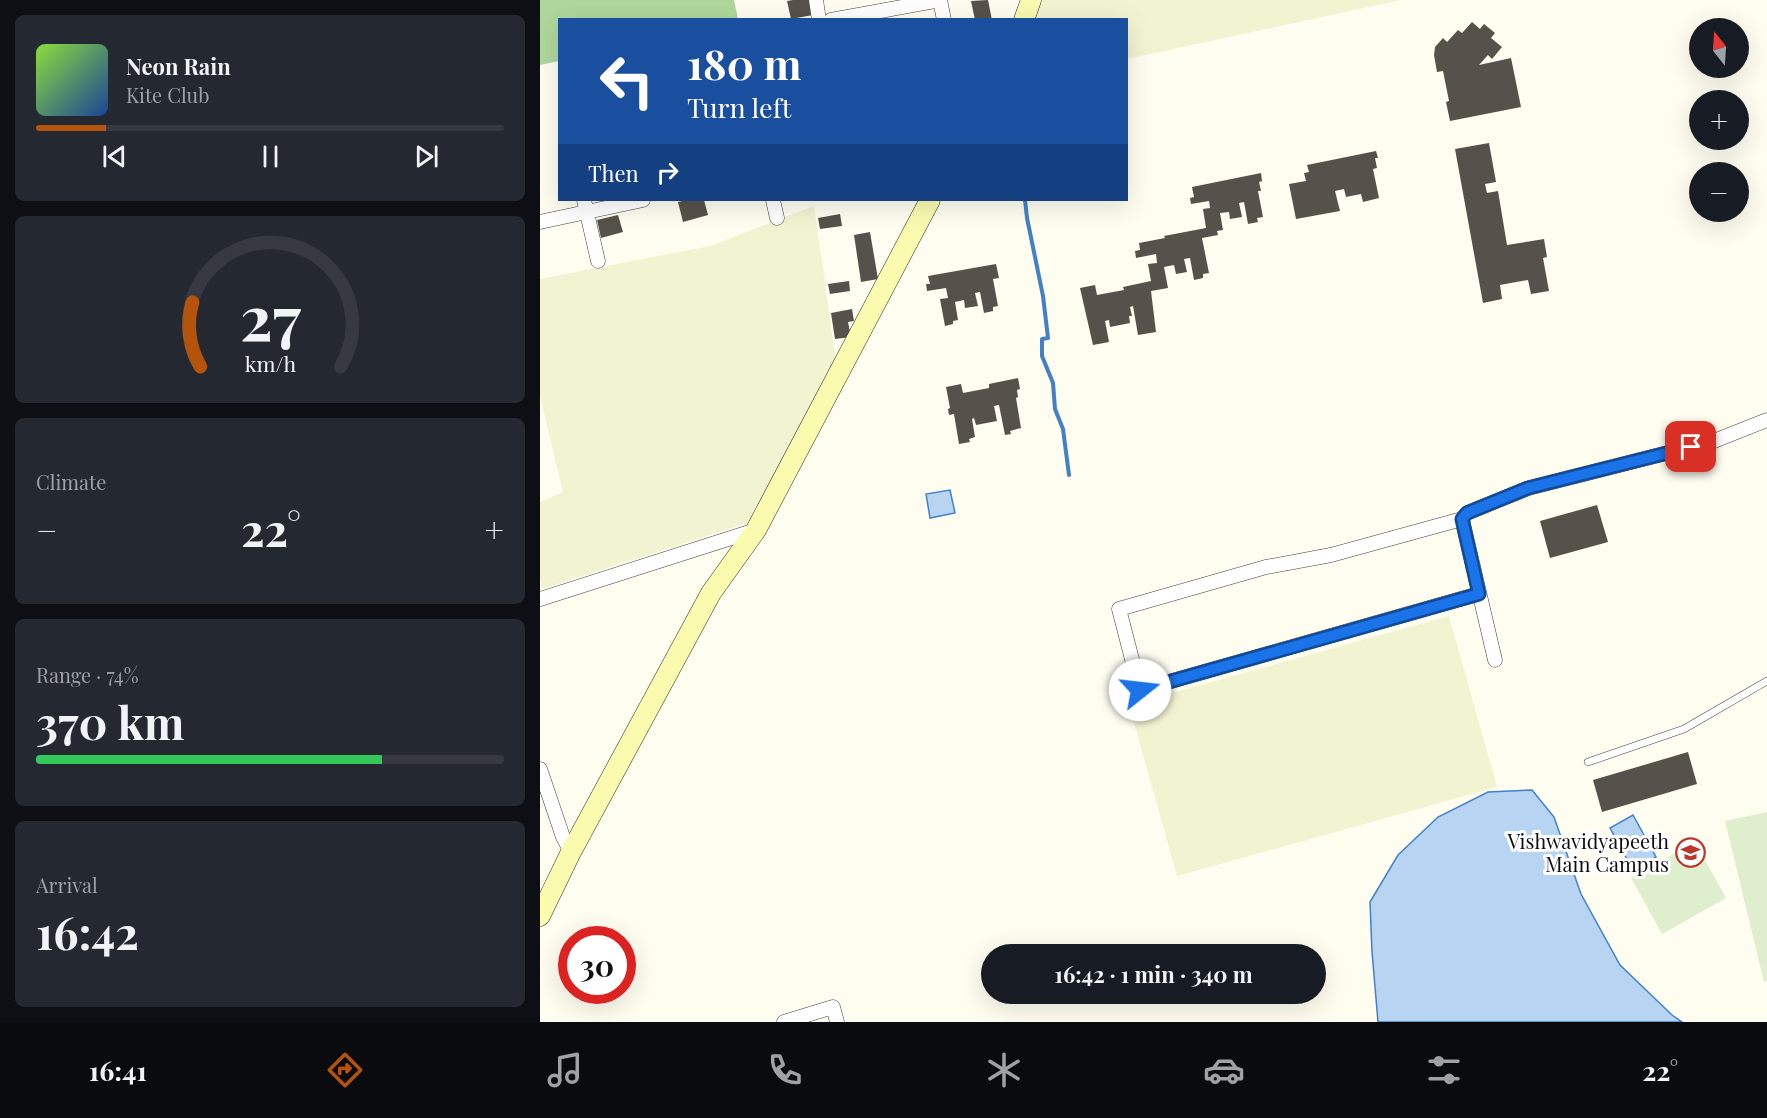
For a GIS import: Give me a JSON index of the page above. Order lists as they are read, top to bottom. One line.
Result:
{"places":{"school or university":["Vishwavidyapeeth Main Campus"]},"north":"top","page":{"map_buttons":["+","−"],"turn":["180 m","Turn left"],"song":["Neon Rain","Kite Club"],"then":"Then","tile":["Climate",["Range · 74%","370 km"],["Arrival","16:42"]],"heat":["−","22°","+"],"limit":"30","trip":"16:42 · 1 min · 340 m","tabs":["16:41","22°"],"gauge":["27","km/h"]}}
